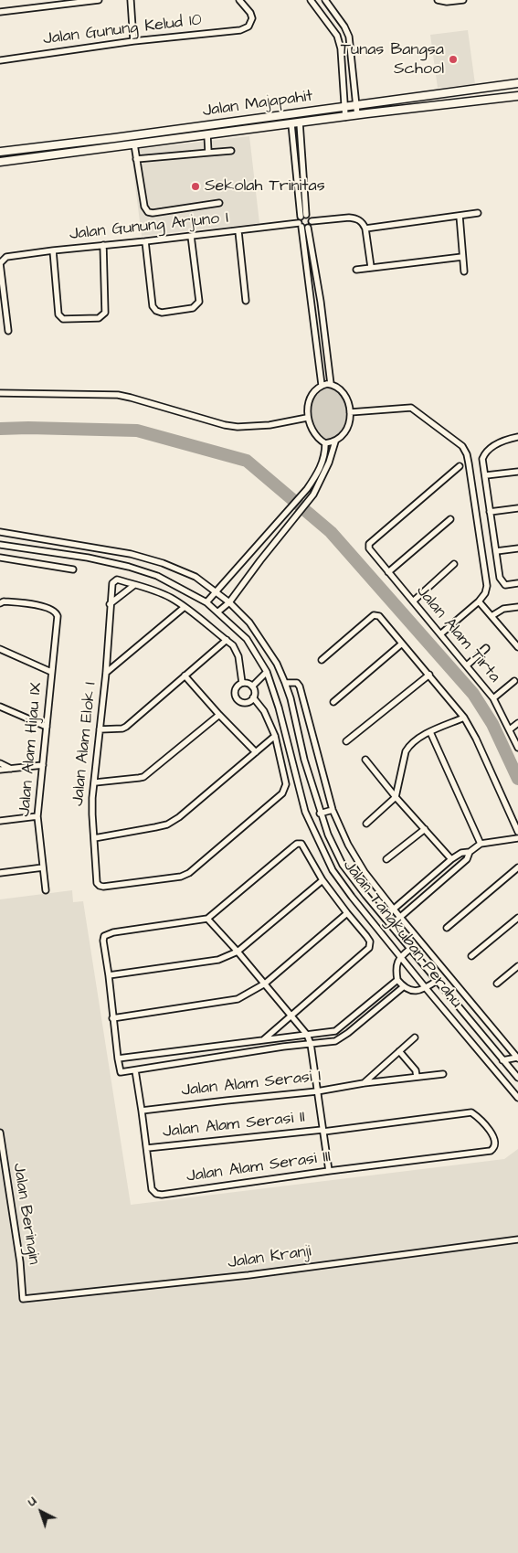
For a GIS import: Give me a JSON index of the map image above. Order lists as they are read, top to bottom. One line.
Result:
{"streets":{"street":["Jalan Gunung Kelud 10","Jalan Majapahit","Jalan Gunung Arjuno I","Jalan Alam Tirta","Jalan Alam Elok I","Jalan Alam Hijau IX","Jalan Tangkuban Perahu","Jalan Alam Serasi I","Jalan Alam Serasi II","Jalan Alam Serasi III","Jalan Beringin","Jalan Kranji"]},"crossings":[["Jalan Alam Serasi I","Jalan Alam Serasi III"],["Jalan Alam Serasi II","Jalan Alam Serasi III"],["Jalan Beringin","Jalan Kranji"]],"places":["Tunas Bangsa School","Sekolah Trinitas"],"north":"top left"}
